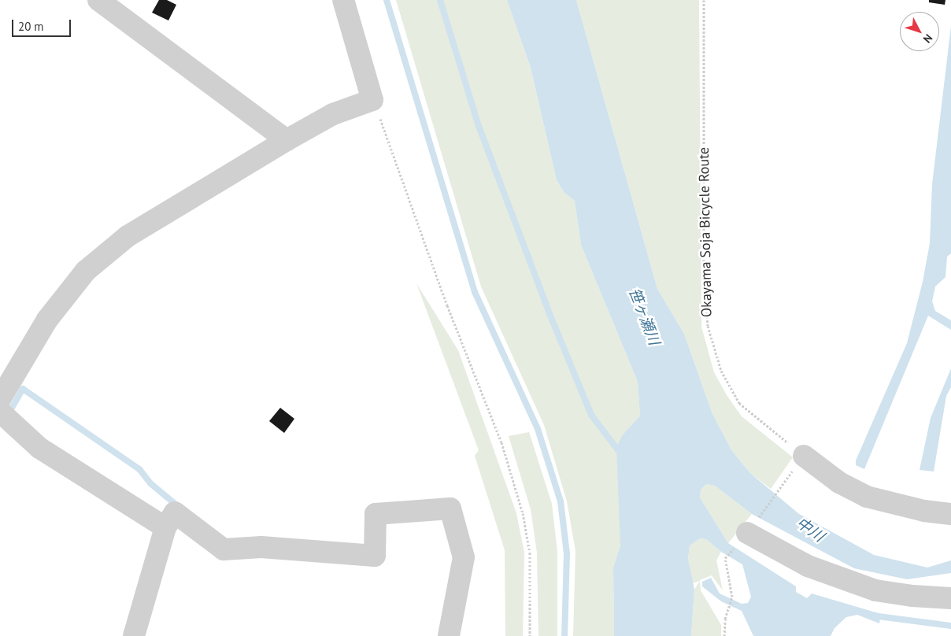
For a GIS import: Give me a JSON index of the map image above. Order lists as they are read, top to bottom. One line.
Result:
{"streets":{"path":["Okayama Soja Bicycle Route"]},"water":["笹ヶ瀬川","中川"],"scale_bar":"20 m","north":"bottom right"}
